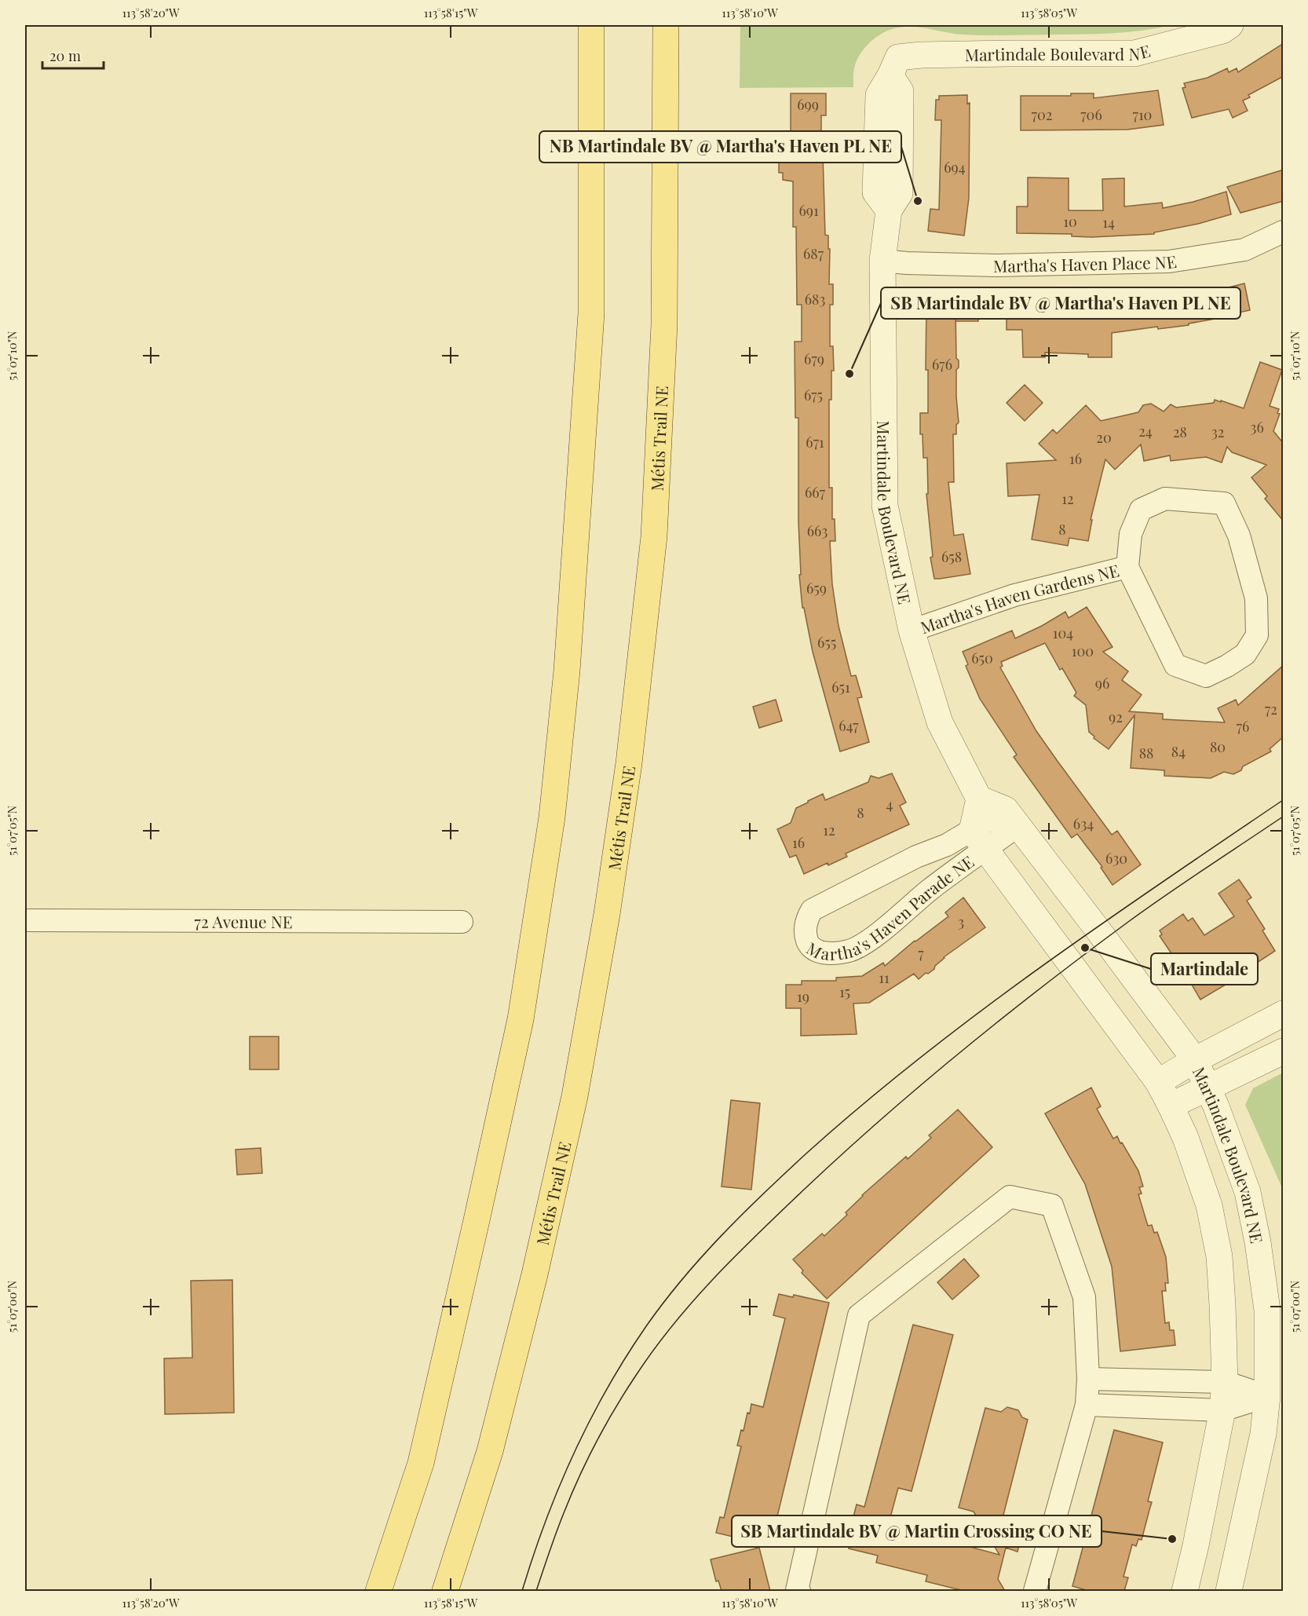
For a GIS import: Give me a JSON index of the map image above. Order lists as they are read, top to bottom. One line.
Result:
{"streets":{"main road":["Métis Trail NE"],"street":["Martindale Boulevard NE","Martha's Haven Place NE","Martha's Haven Gardens NE","Martha's Haven Parade NE","72 Avenue NE"]},"crossings":[["Martindale Boulevard NE","Martha's Haven Place NE"],["Martindale Boulevard NE","Martha's Haven Gardens NE"],["Martindale Boulevard NE","Martha's Haven Parade NE"]],"places":["NB Martindale BV @ Martha's Haven PL NE","SB Martindale BV @ Martha's Haven PL NE","Martindale","SB Martindale BV @ Martin Crossing CO NE"],"house_numbers":["699","702","706","710","694","691","10","14","687","683","679","676","675","36","24","28","32","20","671","16","667","12","8","663","658","659","104","655","100","650","96","651","72","92","647","76","80","84","88","4","8","634","12","16","630","3","7","11","15","19"],"scale_bar":"20 m","coordinates":["113°58'20\"W","113°58'15\"W","113°58'10\"W","113°58'05\"W","51°07'10\"N","51°07'05\"N","51°07'00\"N"]}
